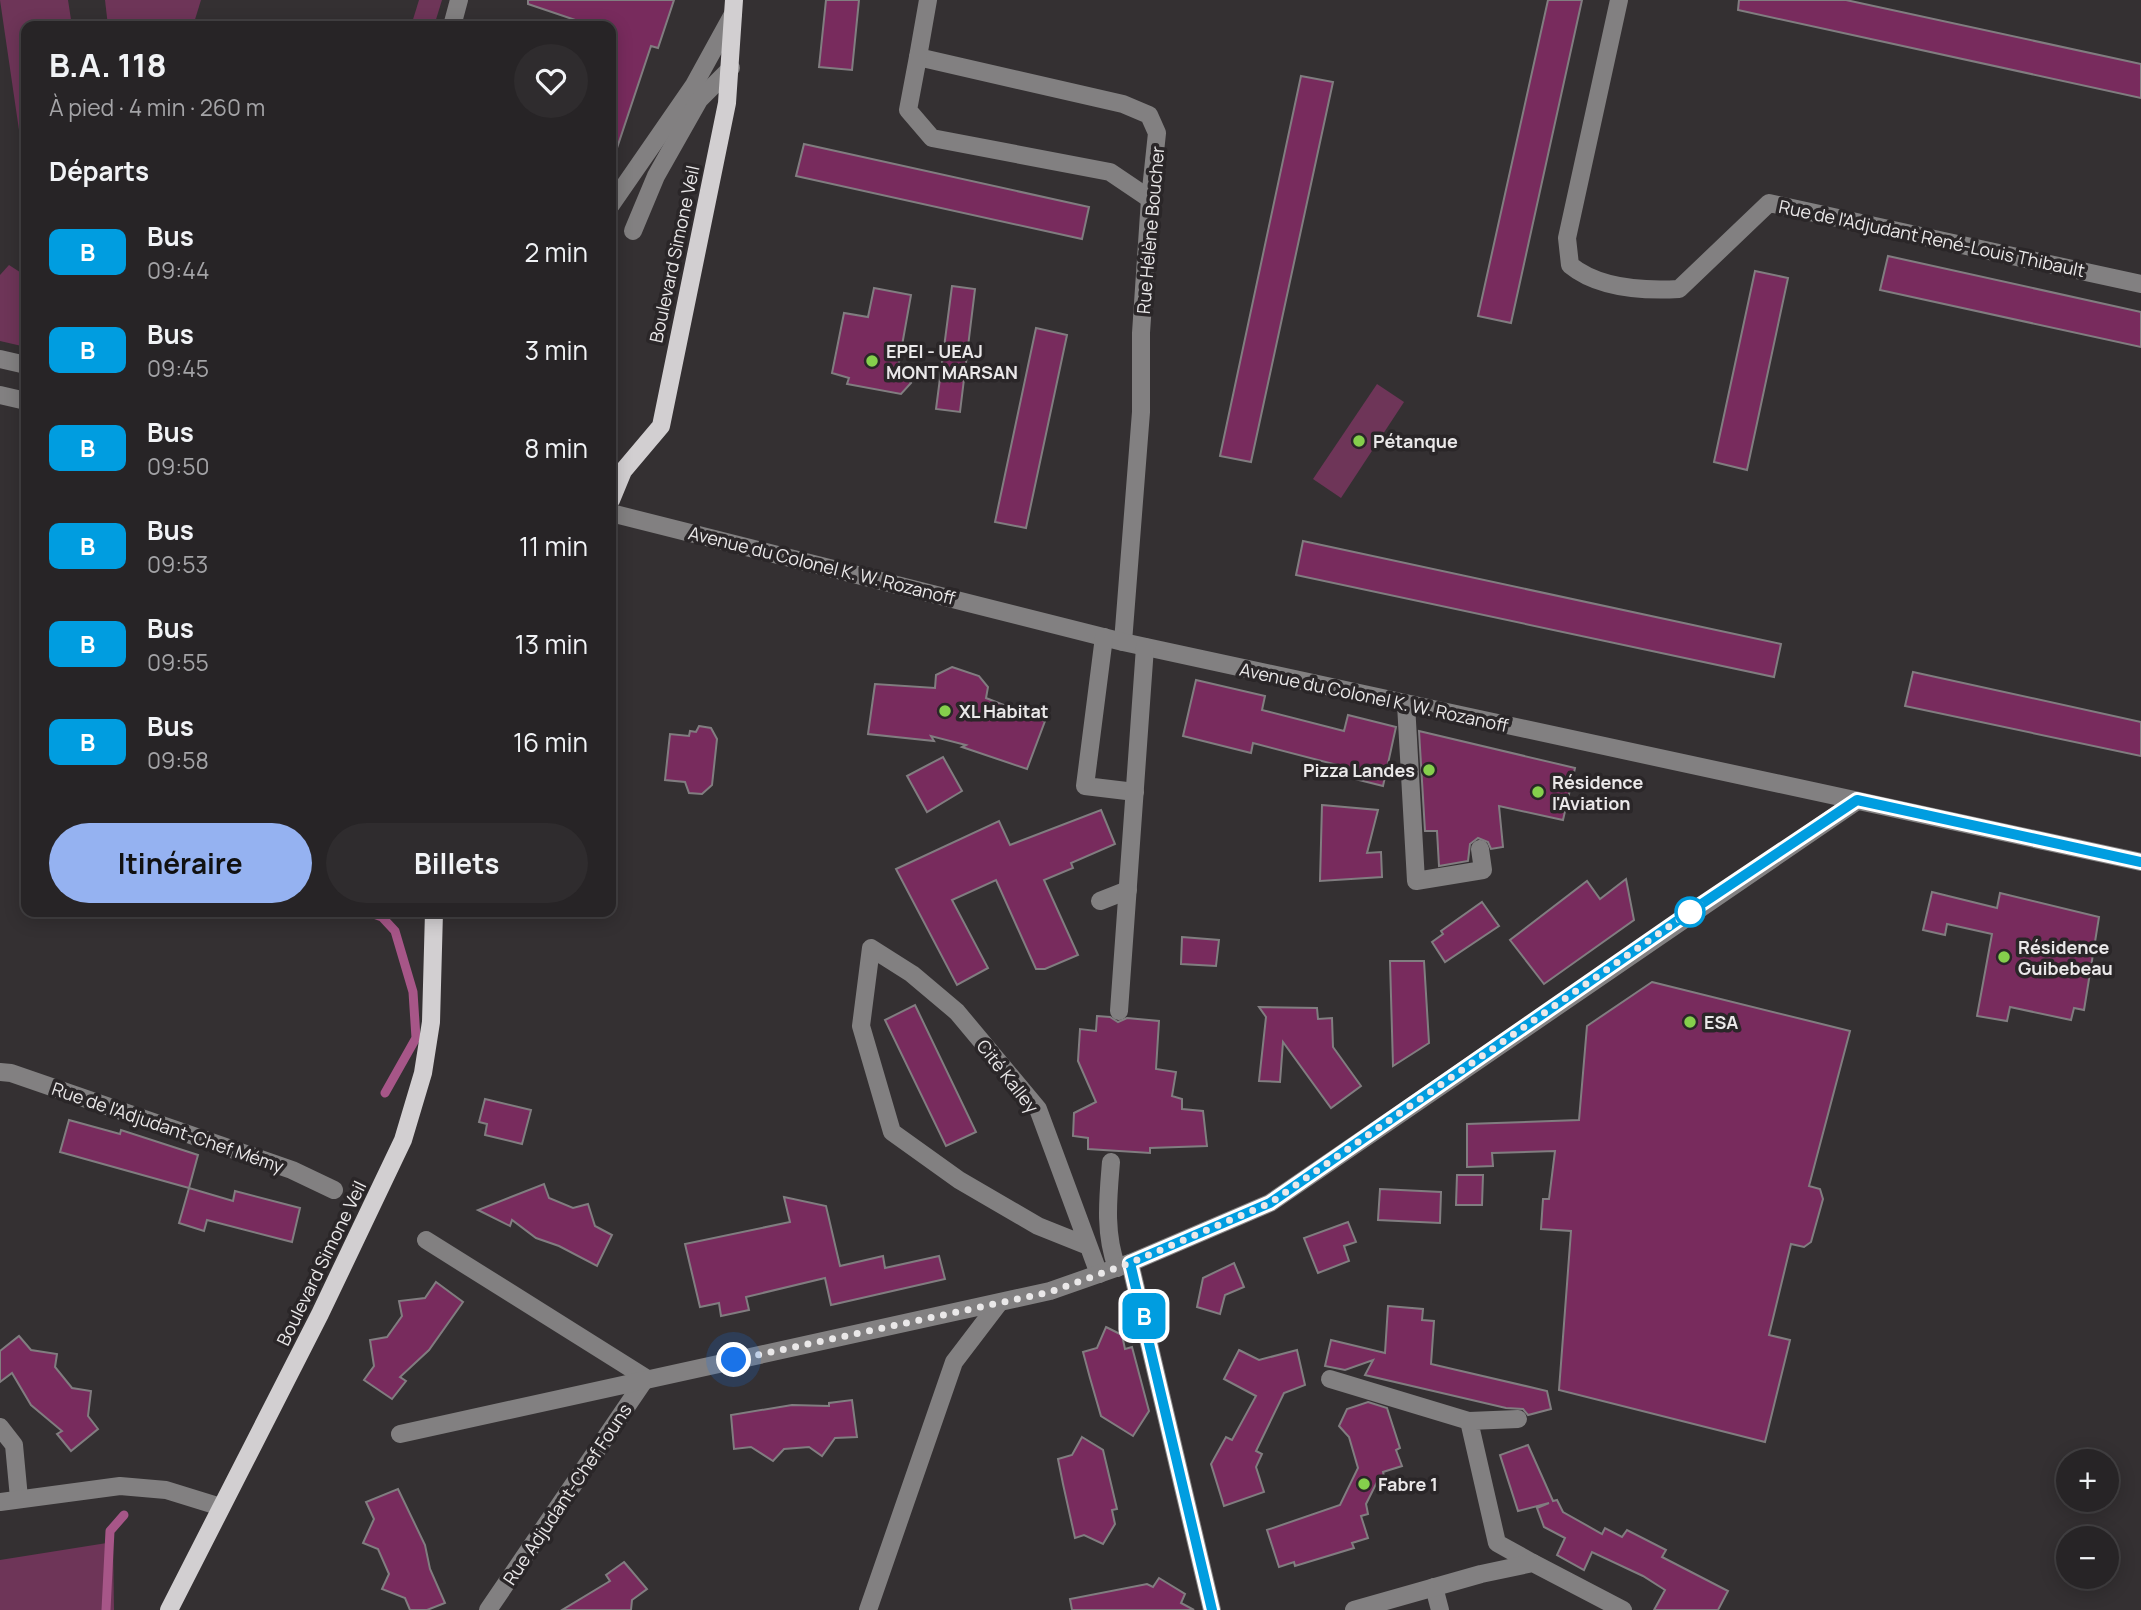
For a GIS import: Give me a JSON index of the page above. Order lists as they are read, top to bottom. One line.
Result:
{"streets":{"main road":["Boulevard Simone Veil"],"street":["Rue Hélène Boucher","Rue de l'Adjudant René-Louis Thibault","Avenue du Colonel K. W. Rozanoff","Cité Kalley","Rue de l'Adjudant-Chef Mémy","Rue Adjudant-Chef Founs"]},"crossings":[["Rue Hélène Boucher","Avenue du Colonel K. W. Rozanoff"]],"places":["EPEI - UEAJ MONT MARSAN","Pétanque","XL Habitat","Pizza Landes","Résidence l'Aviation","Résidence Guibebeau","ESA","Fabre 1"],"lines":["bus line B"],"page":{"on_map":"B","heading":[["B.A. 118","À pied · 4 min · 260 m"],"Départs"],"list":[{"mark":"B","name":"Bus","note":"09:44","value":"2 min"},{"mark":"B","name":"Bus","note":"09:45","value":"3 min"},{"mark":"B","name":"Bus","note":"09:50","value":"8 min"},{"mark":"B","name":"Bus","note":"09:53","value":"11 min"},{"mark":"B","name":"Bus","note":"09:55","value":"13 min"},{"mark":"B","name":"Bus","note":"09:58","value":"16 min"}],"buttons":["Itinéraire","Billets"],"map_buttons":["+","−"]}}
